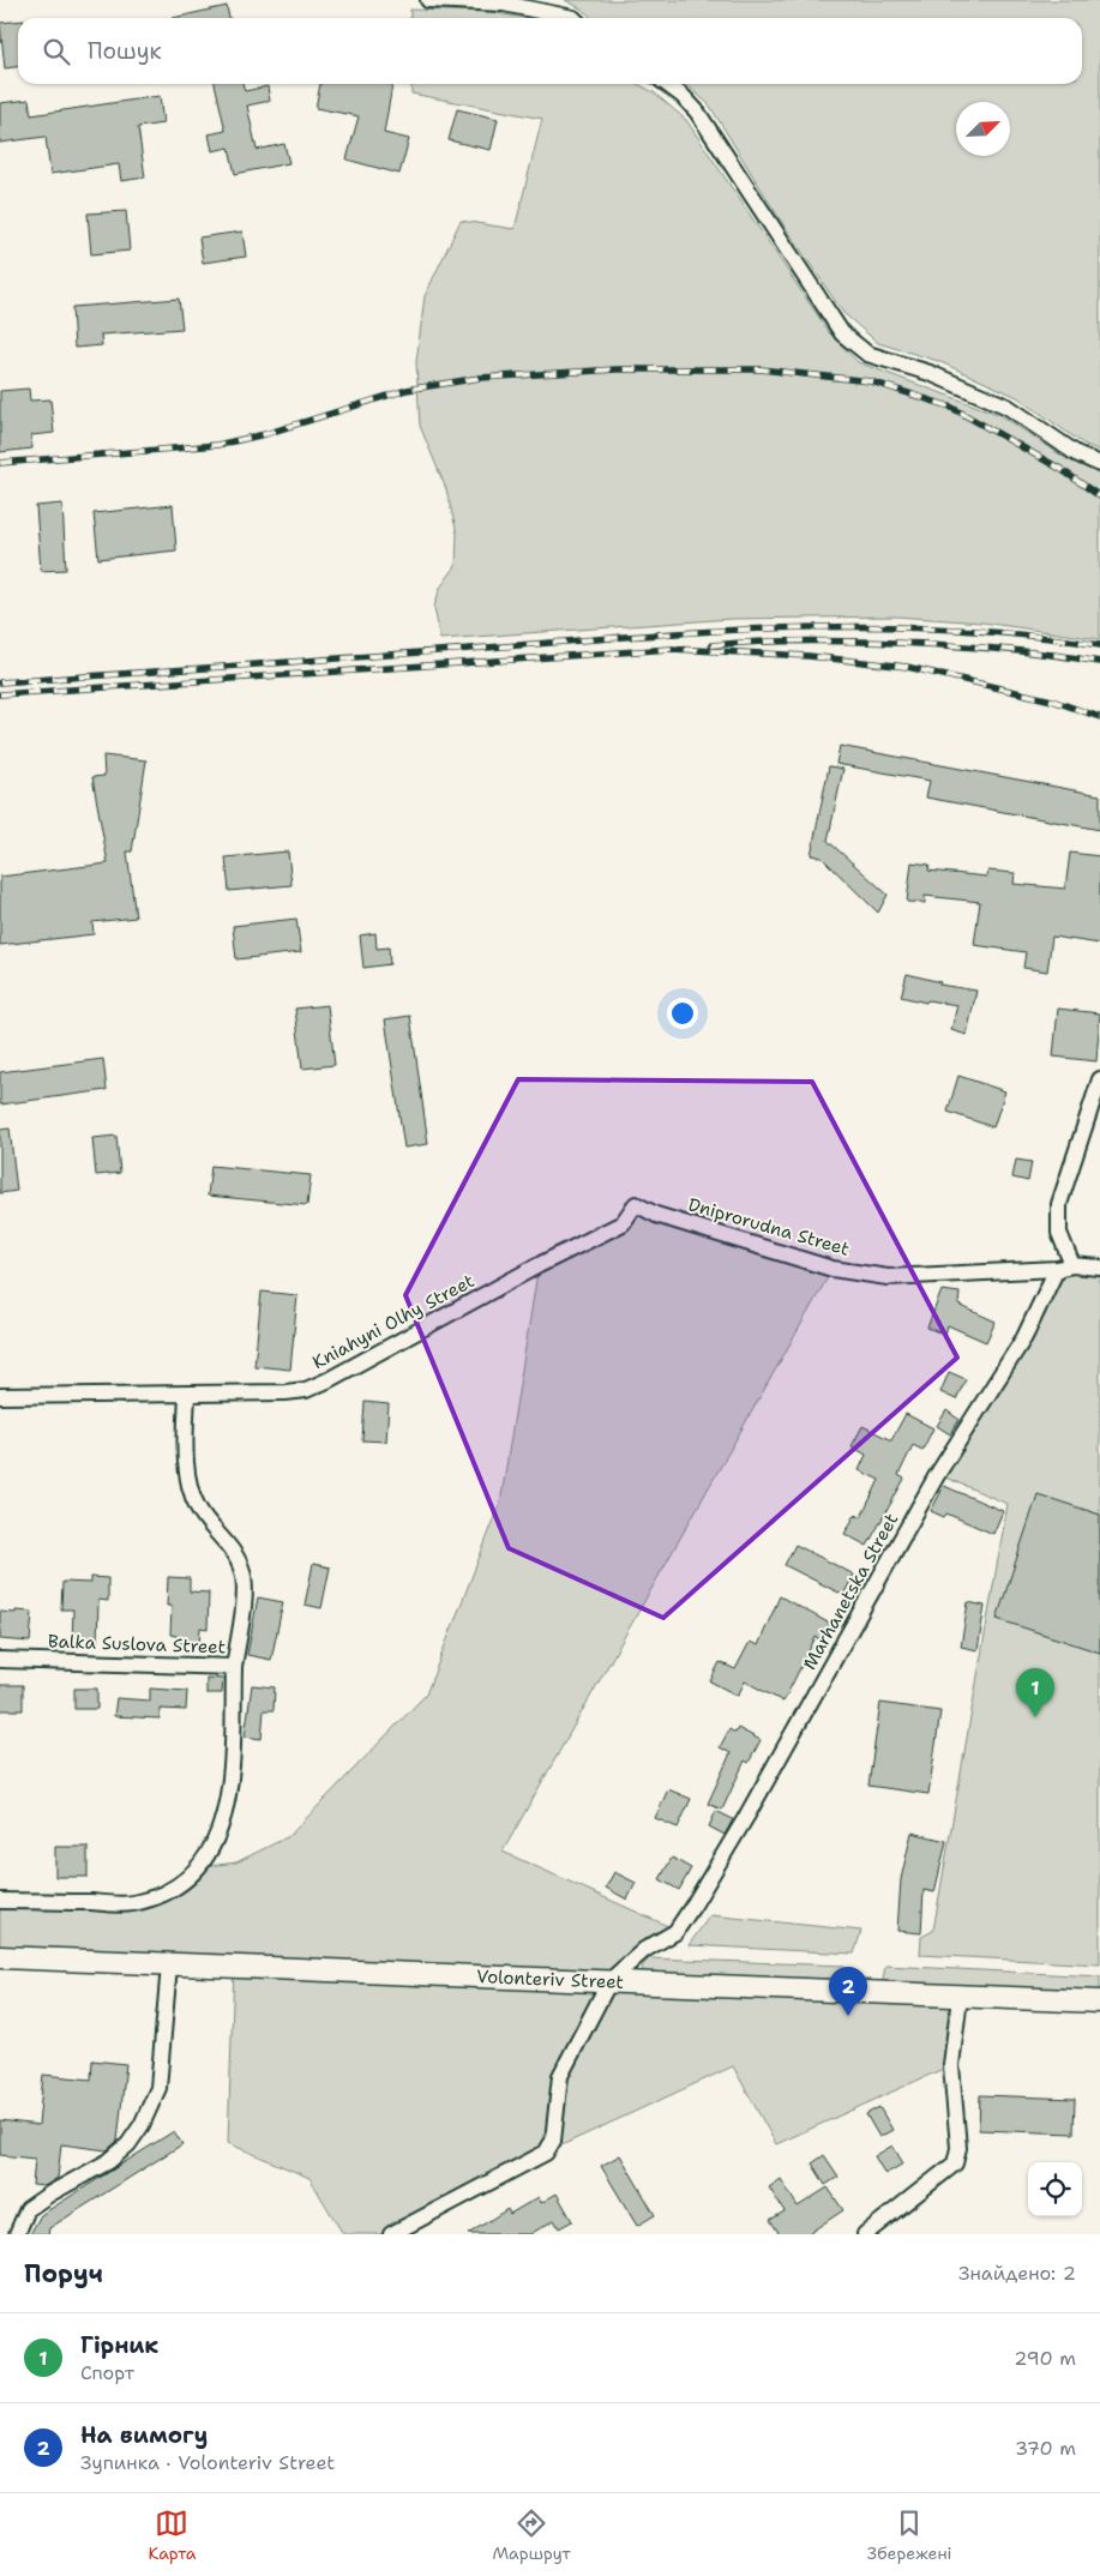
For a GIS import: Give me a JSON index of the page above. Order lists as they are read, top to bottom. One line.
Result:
{"streets":{"street":["Dniprorudna Street","Kniahyni Olhy Street","Marhanetska Street","Balka Suslova Street","Volonteriv Street"]},"crossings":[["Dniprorudna Street","Kniahyni Olhy Street"],["Dniprorudna Street","Marhanetska Street"],["Kniahyni Olhy Street","Balka Suslova Street"],["Marhanetska Street","Volonteriv Street"]],"north":"top right","page":{"search":"Пошук","pins":["1","2"],"heading":["Поруч","Знайдено: 2"],"list":[{"mark":"1","name":"Гірник","note":"Спорт","value":"290 m"},{"mark":"2","name":"На вимогу","note":"Зупинка · Volonteriv Street","value":"370 m"}],"nav":["Карта","Маршрут","Збережені"]}}
